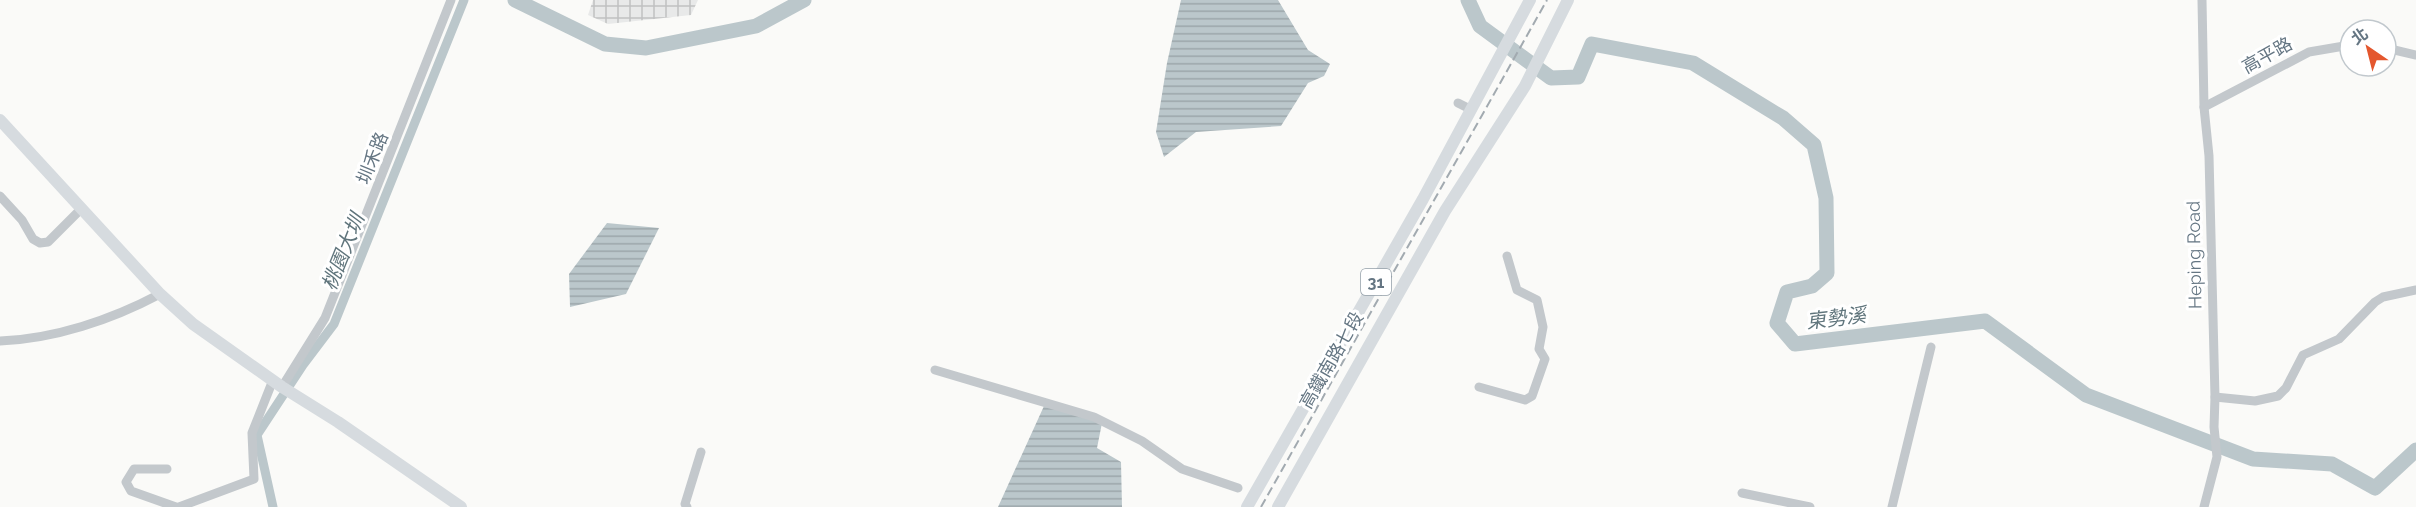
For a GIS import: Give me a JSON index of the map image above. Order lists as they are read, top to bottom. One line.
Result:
{"streets":{"main road":["31","高鐵南路七段"],"street":["高平路","圳禾路","Heping Road"]},"crossings":[["高平路","Heping Road"]],"water":["桃園大圳","東勢溪"],"north":"top left"}
